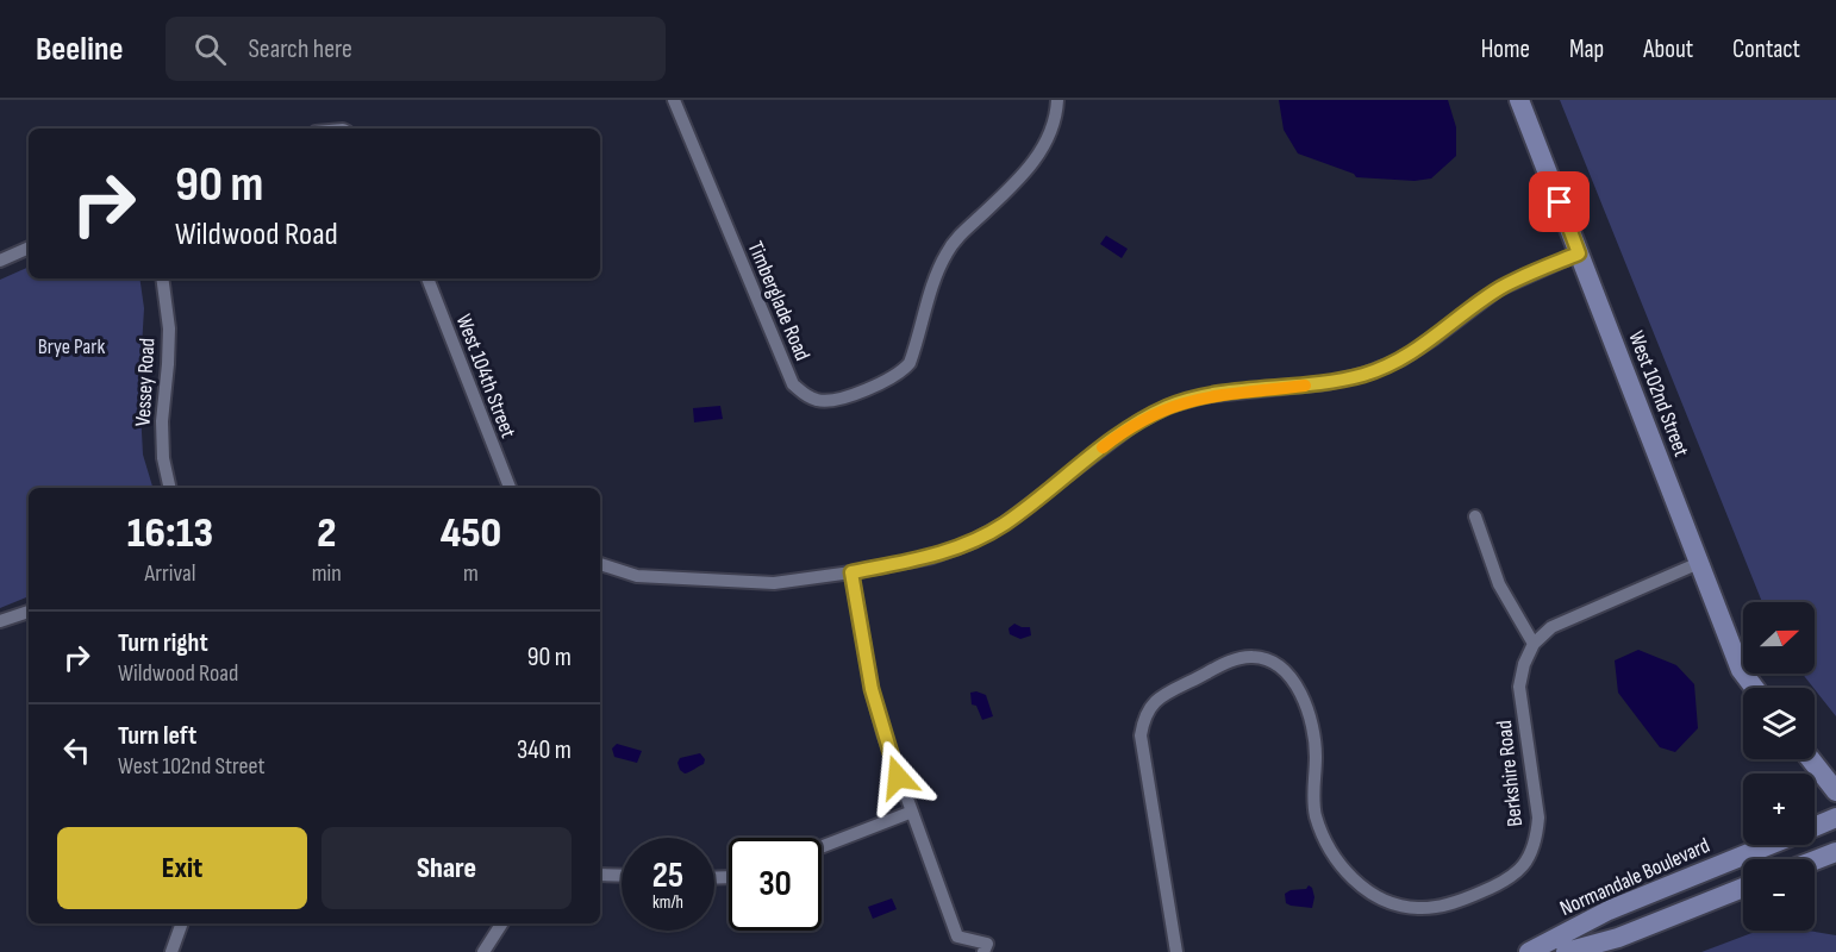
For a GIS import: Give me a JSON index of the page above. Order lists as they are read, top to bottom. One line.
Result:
{"streets":{"street":["Timberglade Road","West 104th Street","Vessey Road","West 102nd Street","Berkshire Road","Normandale Boulevard"]},"parks":["Brye Park"],"north":"right","page":{"header":"Beeline","search":"Search here","nav":["Home","Map","About","Contact"],"turn":["90 m","Wildwood Road"],"eta":["16:13","Arrival","2","min","450","m"],"map_buttons":["+","−"],"list":[{"name":"Turn right","note":"Wildwood Road","value":"90 m"},{"name":"Turn left","note":"West 102nd Street","value":"340 m"}],"buttons":["Exit","Share"],"speed":"25 km/h","limit":"30"}}
